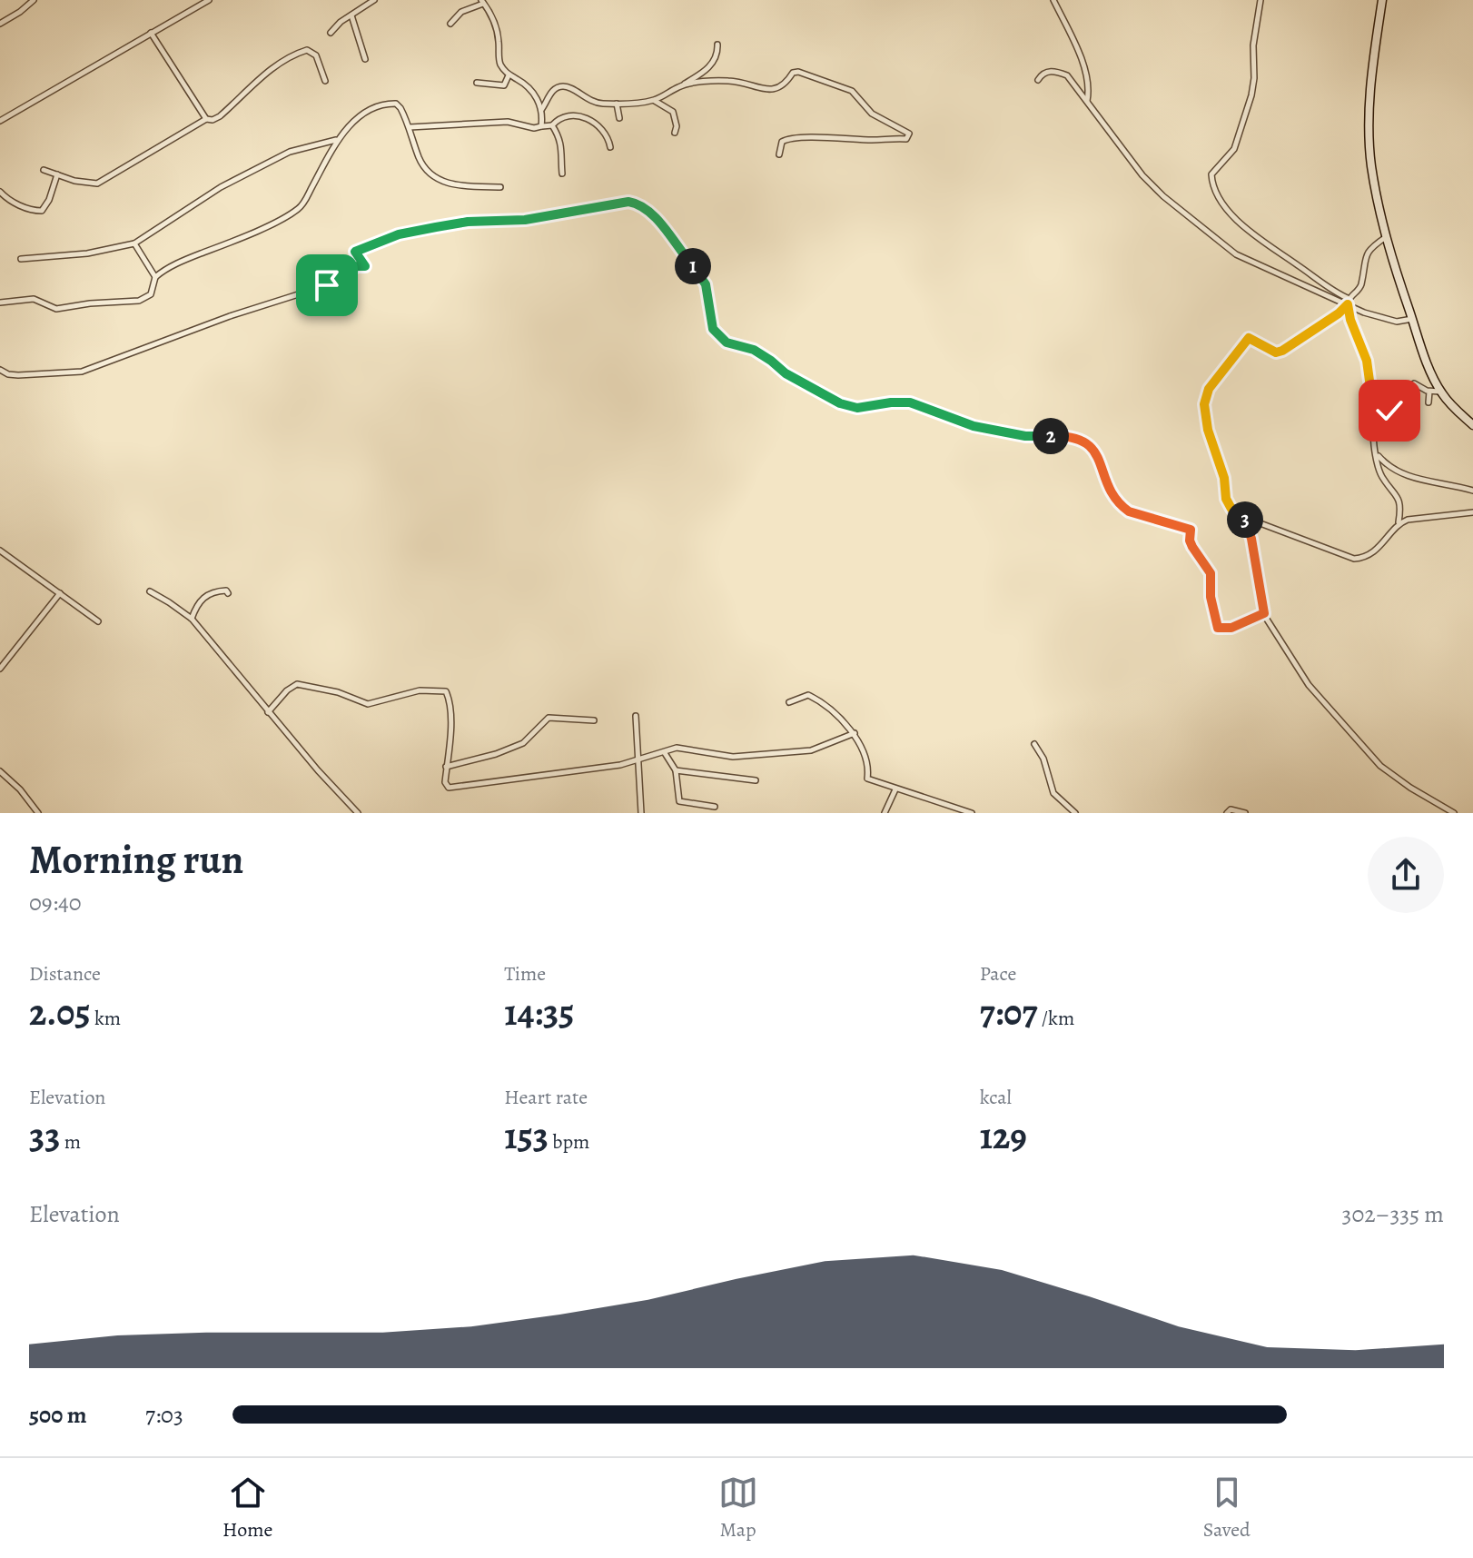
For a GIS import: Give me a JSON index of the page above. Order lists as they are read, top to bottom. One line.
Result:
{"page":{"pins":["1","2","3"],"heading":["Morning run","09:40"],"stats":[["Distance","2.05 km"],["Time","14:35"],["Pace","7:07 /km"],["Elevation","33 m"],["Heart rate","153 bpm"],["kcal","129"]],"chart":["Elevation","302–335 m"],"list":[{"name":"500 m","note":"7:03"}],"tabs":["Home","Map","Saved"]}}
